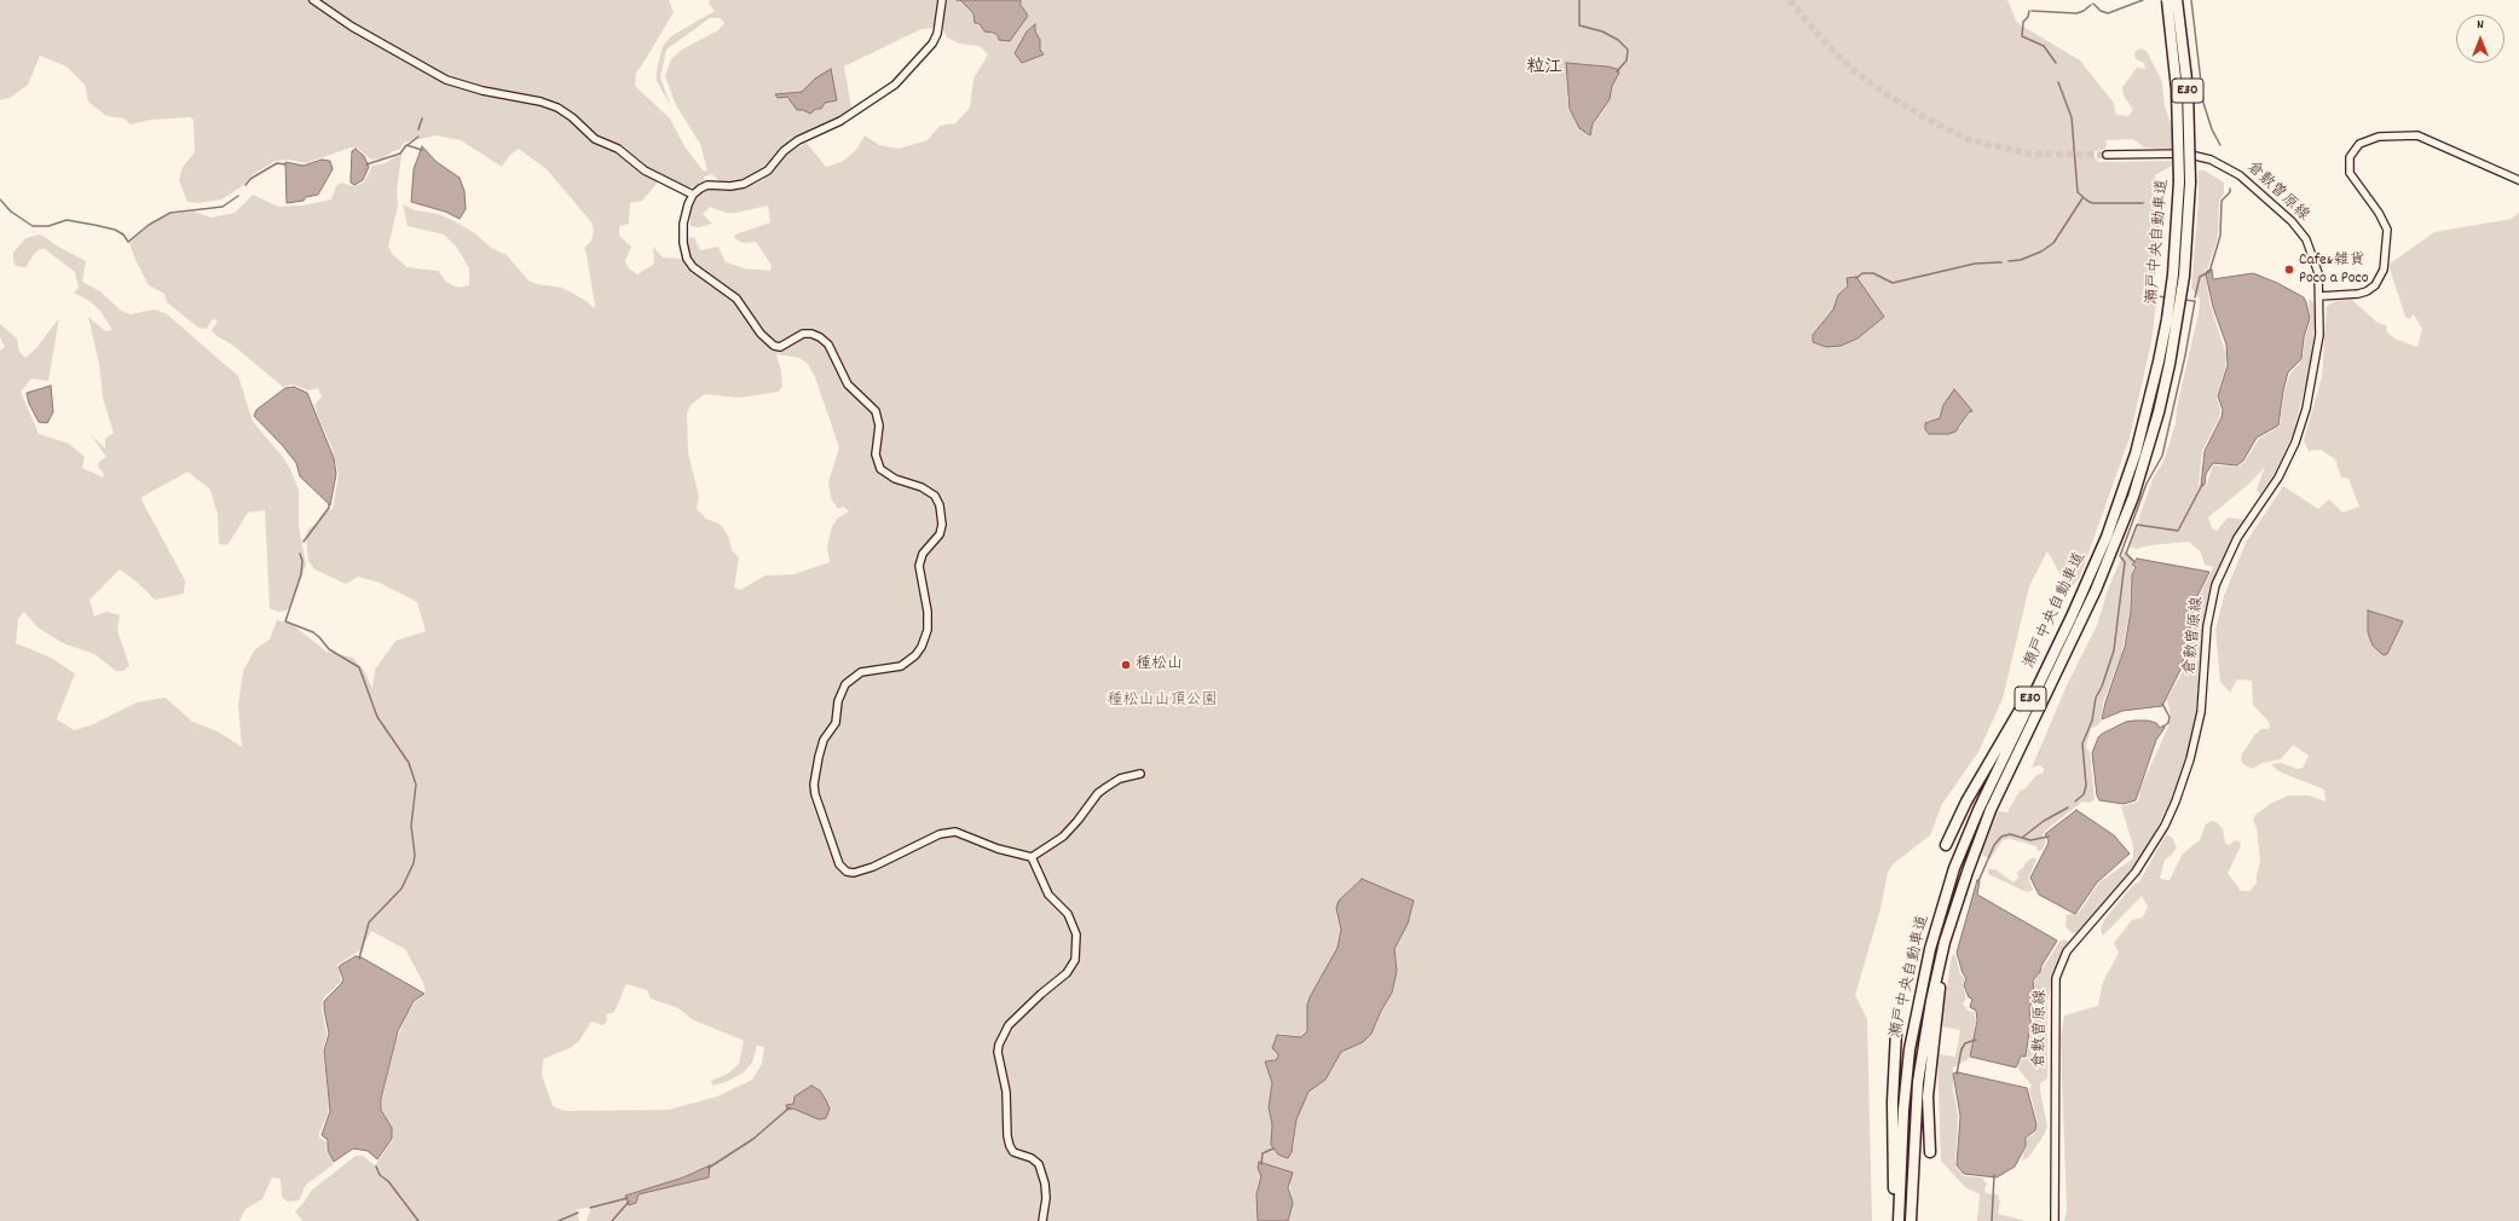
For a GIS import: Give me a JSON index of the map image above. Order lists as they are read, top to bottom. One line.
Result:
{"streets":{"highway":["E30","瀬戸中央自動車道"],"street":["倉敷曽原線"]},"districts":["粒江"],"parks":["種松山山頂公園"],"places":["Cafe&雑貨 Poco a Poco","種松山"],"north":"top"}
